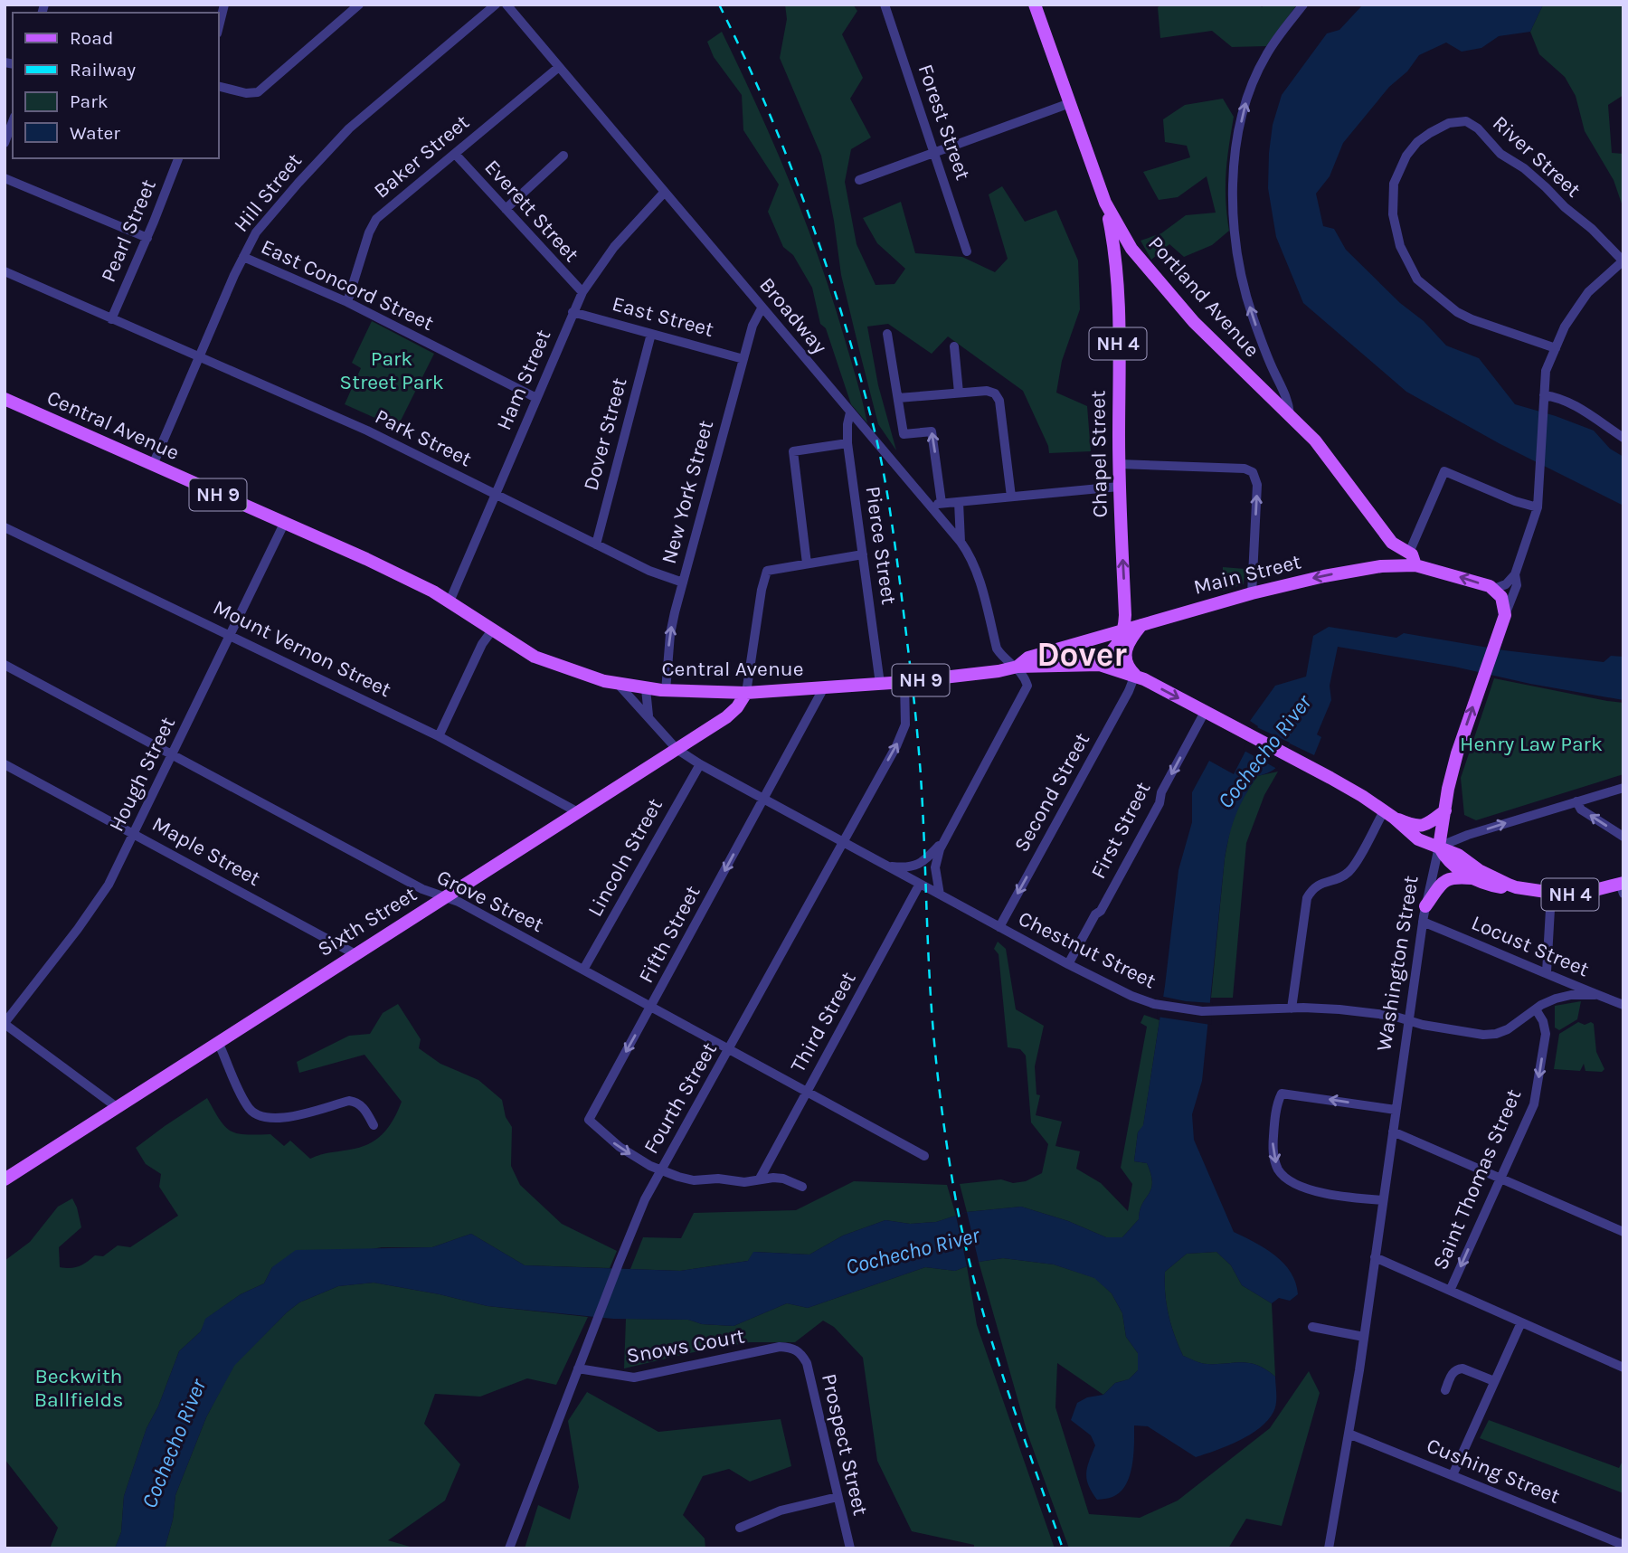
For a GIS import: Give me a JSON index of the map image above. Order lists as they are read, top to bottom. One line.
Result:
{"streets":{"main road":["Portland Avenue","NH 4","Central Avenue","Chapel Street","NH 9","Main Street","Sixth Street","Washington Street"],"street":["Forest Street","Baker Street","River Street","Hill Street","Everett Street","Pearl Street","East Concord Street","Broadway","East Street","Ham Street","Dover Street","Park Street","New York Street","Pierce Street","Mount Vernon Street","Hough Street","Second Street","First Street","Maple Street","Lincoln Street","Grove Street","Fifth Street","Locust Street","Chestnut Street","Third Street","Fourth Street","Saint Thomas Street","Snows Court","Prospect Street","Cushing Street"]},"crossings":[["Baker Street","Everett Street"],["Baker Street","East Concord Street"],["Baker Street","Broadway"],["River Street","Washington Street"],["Hill Street","East Concord Street"],["Hill Street","Central Avenue"],["Hill Street","Park Street"],["Everett Street","Ham Street"],["Pearl Street","Park Street"],["East Concord Street","Ham Street"],["Portland Avenue","Chapel Street"],["Broadway","Ham Street"],["Broadway","Central Avenue"],["Broadway","New York Street"],["Broadway","Pierce Street"],["Broadway","Main Street"],["East Street","Ham Street"],["East Street","Dover Street"],["East Street","New York Street"],["Ham Street","Central Avenue"],["Ham Street","Park Street"],["Central Avenue","New York Street"],["Central Avenue","Pierce Street"],["Central Avenue","Main Street"],["Central Avenue","Hough Street"],["Central Avenue","Second Street"],["Central Avenue","First Street"],["Central Avenue","Sixth Street"],["Central Avenue","Fifth Street"],["Central Avenue","Chestnut Street"],["Central Avenue","Washington Street"],["Central Avenue","Fourth Street"],["Dover Street","Park Street"],["Park Street","New York Street"],["Chapel Street","Main Street"],["Mount Vernon Street","Hough Street"],["Mount Vernon Street","Sixth Street"],["Hough Street","Maple Street"],["Hough Street","Grove Street"],["Second Street","Chestnut Street"],["First Street","Chestnut Street"],["Maple Street","Sixth Street"],["Lincoln Street","Grove Street"],["Lincoln Street","Chestnut Street"],["Grove Street","Sixth Street"],["Grove Street","Fifth Street"],["Grove Street","Third Street"],["Grove Street","Fourth Street"],["Sixth Street","Chestnut Street"],["Fifth Street","Chestnut Street"],["Fifth Street","Fourth Street"],["Locust Street","Chestnut Street"],["Locust Street","Washington Street"],["Chestnut Street","Washington Street"],["Chestnut Street","Third Street"],["Chestnut Street","Fourth Street"],["Chestnut Street","Saint Thomas Street"],["Washington Street","Cushing Street"],["Fourth Street","Snows Court"],["Snows Court","Prospect Street"]],"one_way":["Main Street","Second Street","First Street","Fifth Street","Saint Thomas Street"],"districts":["Dover"],"water":["Cochecho River"],"parks":["Park Street Park","Henry Law Park","Beckwith Ballfields"],"legend":["Road","Railway","Park","Water"]}
